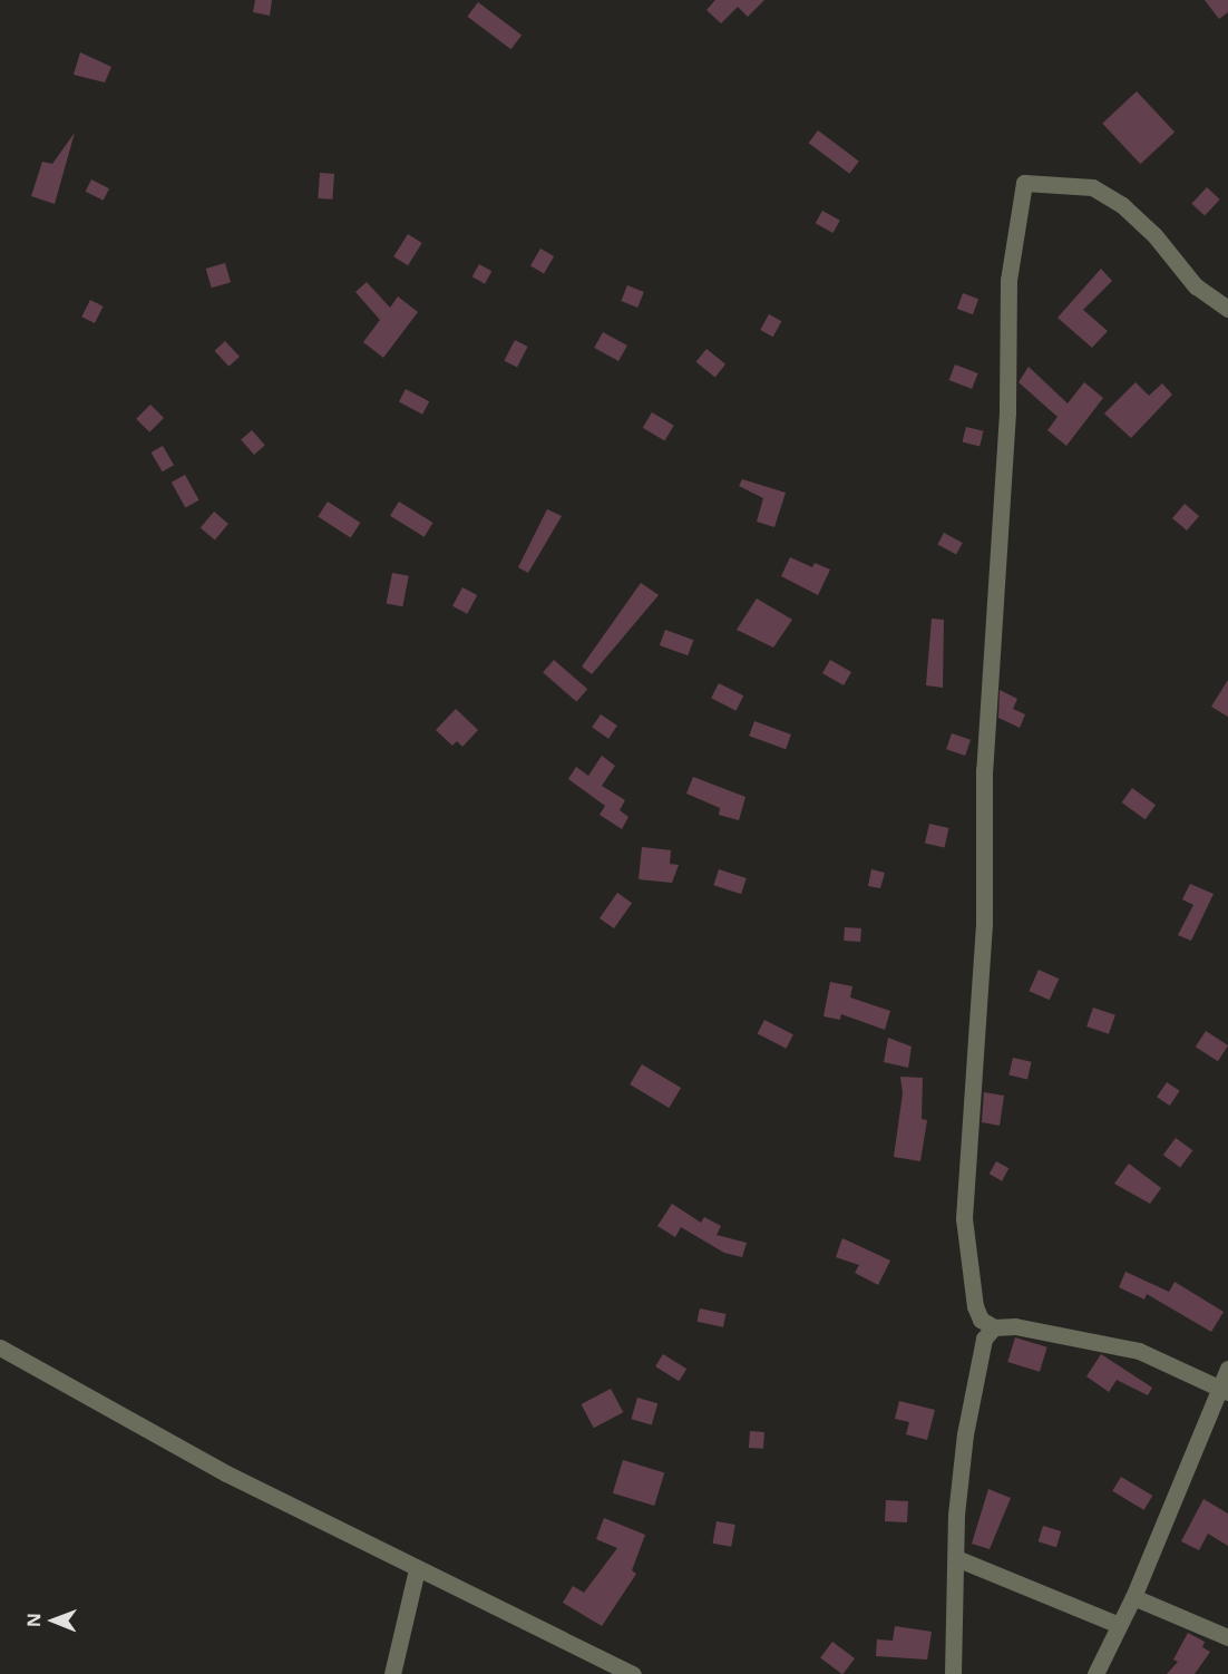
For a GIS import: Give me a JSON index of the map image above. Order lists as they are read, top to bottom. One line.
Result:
{"north":"left"}
